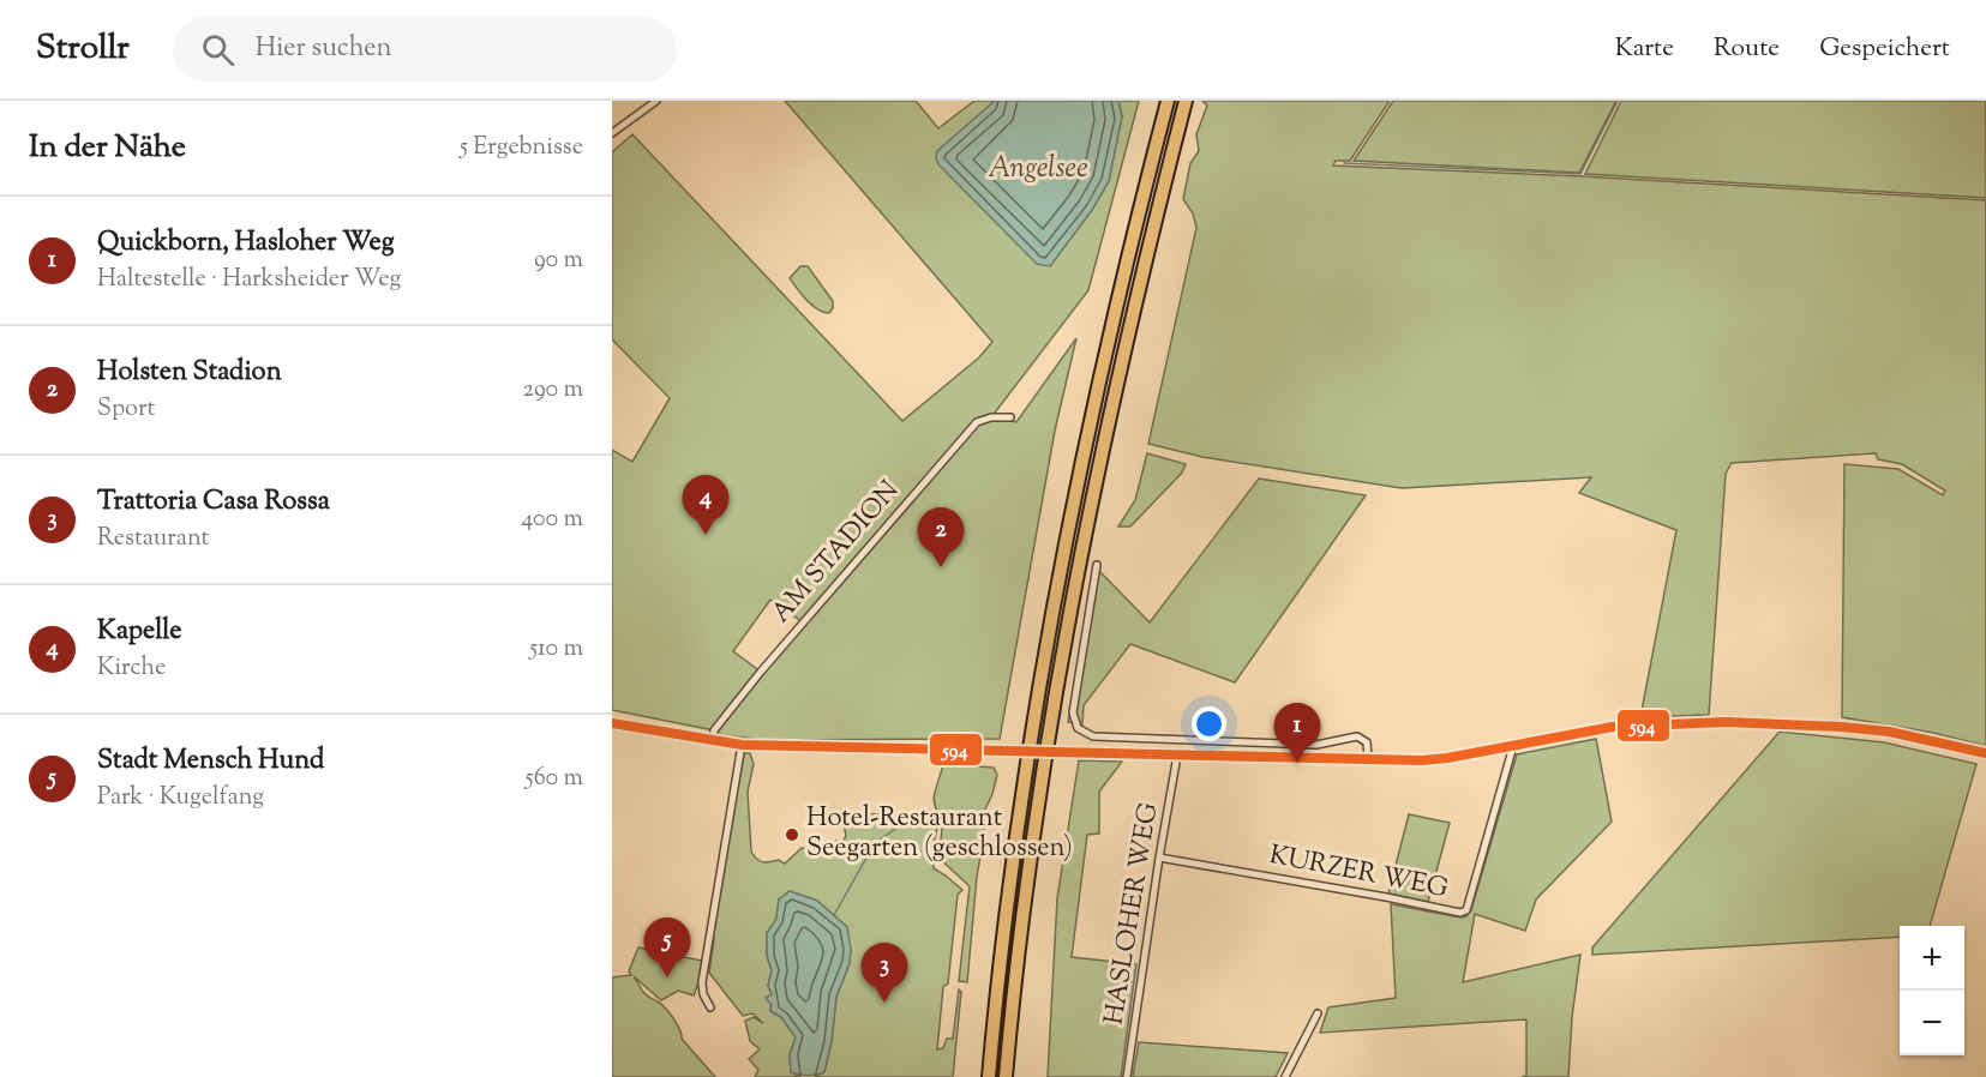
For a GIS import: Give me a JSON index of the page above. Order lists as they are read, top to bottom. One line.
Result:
{"streets":{"street":["AM STADION","KURZER WEG","HASLOHER WEG"]},"crossings":[["KURZER WEG","HASLOHER WEG"]],"water":["Angelsee"],"places":["Hotel-Restaurant Seegarten (geschlossen)"],"lines":["transit line 594"],"page":{"header":"Strollr","search":"Hier suchen","nav":["Karte","Route","Gespeichert"],"heading":["In der Nähe","5 Ergebnisse"],"list":[{"mark":"1","name":"Quickborn, Hasloher Weg","note":"Haltestelle · Harksheider Weg","value":"90 m"},{"mark":"2","name":"Holsten Stadion","note":"Sport","value":"290 m"},{"mark":"3","name":"Trattoria Casa Rossa","note":"Restaurant","value":"400 m"},{"mark":"4","name":"Kapelle","note":"Kirche","value":"510 m"},{"mark":"5","name":"Stadt Mensch Hund","note":"Park · Kugelfang","value":"560 m"}],"pins":["4","2","1","5","3"],"map_buttons":["+","−"]}}
